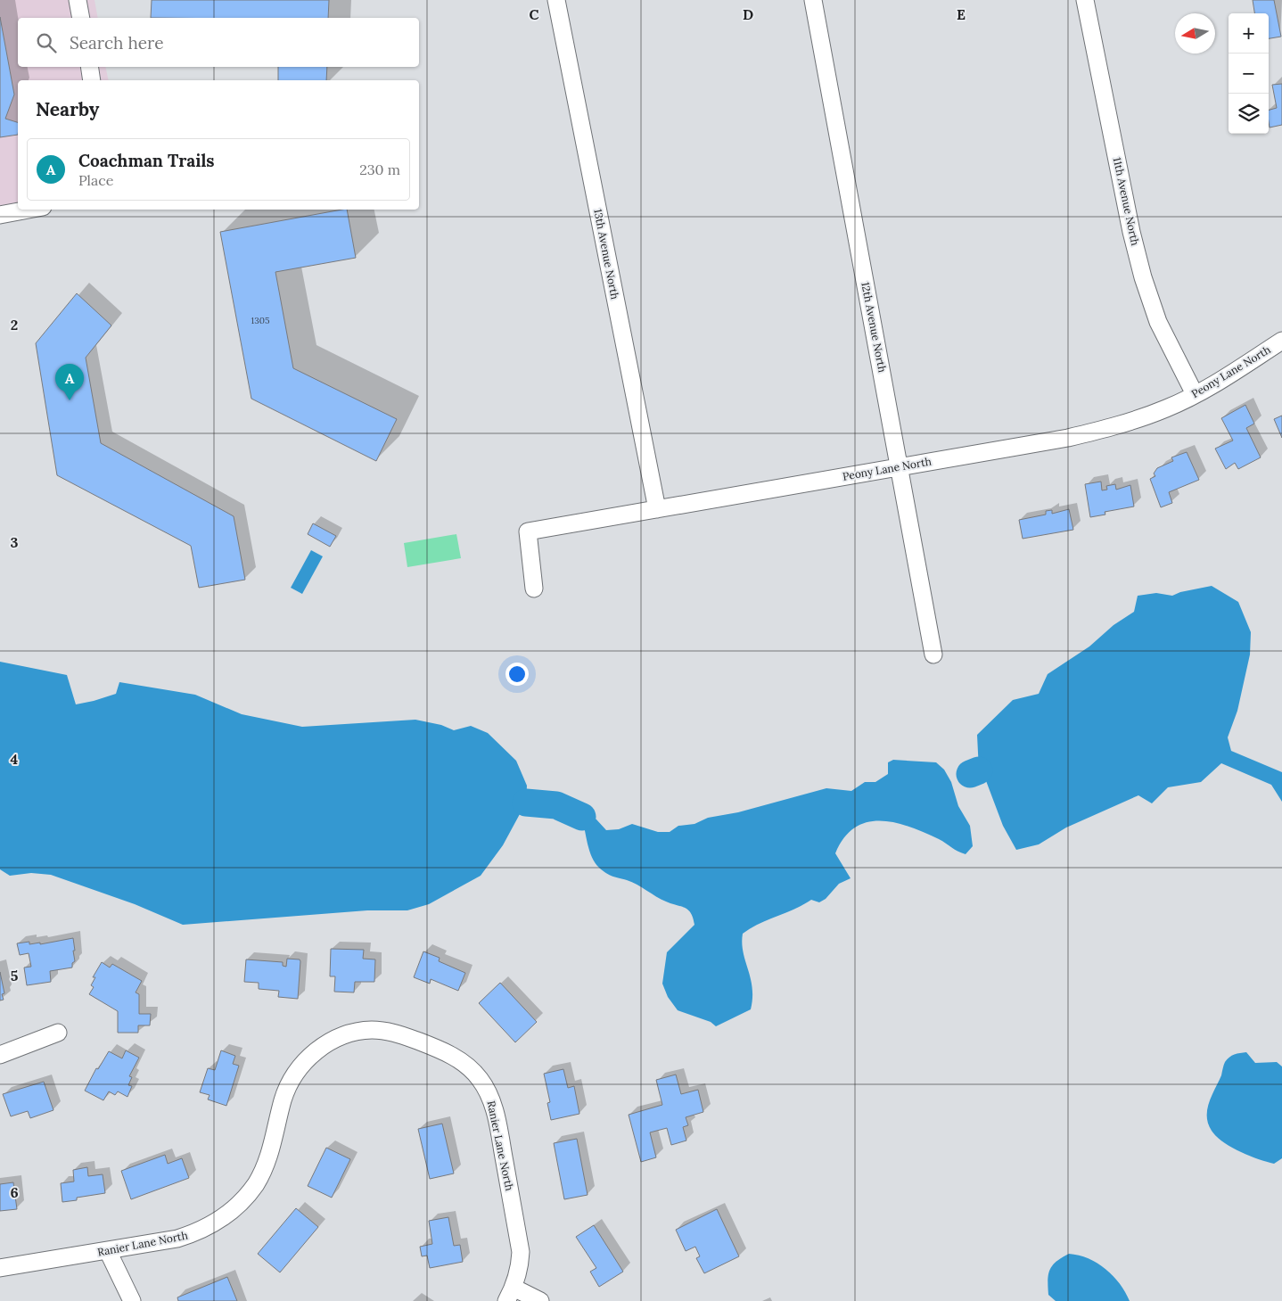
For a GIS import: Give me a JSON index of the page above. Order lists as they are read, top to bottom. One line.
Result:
{"streets":{"street":["11th Avenue North","13th Avenue North","12th Avenue North","Peony Lane North","Ranier Lane North"]},"crossings":[["11th Avenue North","Peony Lane North"],["13th Avenue North","Peony Lane North"],["12th Avenue North","Peony Lane North"]],"house_numbers":["1305"],"north":"left","page":{"map_buttons":["+","−"],"search":"Search here","heading":"Nearby","list":[{"mark":"A","name":"Coachman Trails","note":"Place","value":"230 m"}],"pins":"A"},"grid":{"columns":["C","D","E"],"rows":["2","3","4","5","6"]}}
